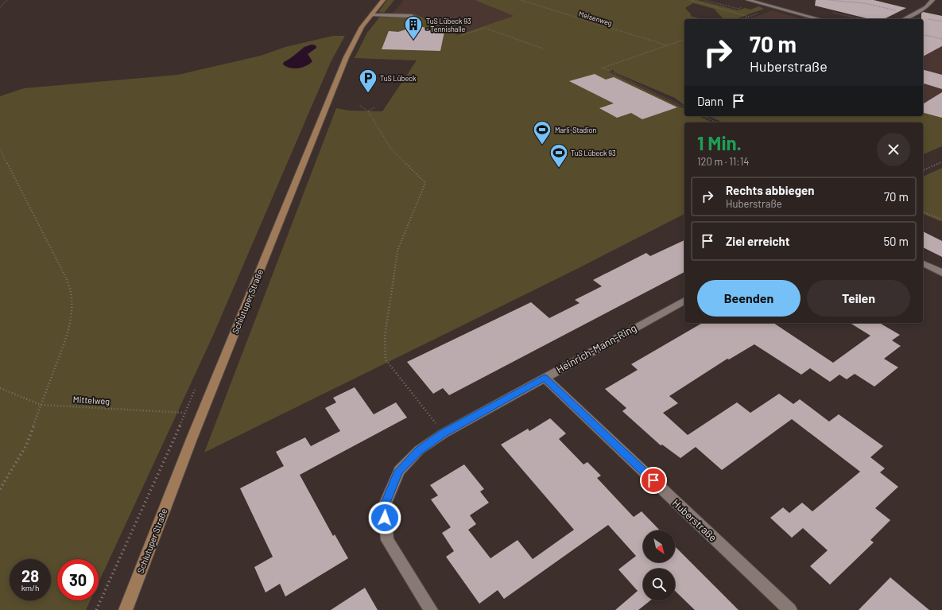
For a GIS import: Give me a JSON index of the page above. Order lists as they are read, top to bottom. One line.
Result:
{"streets":{"main road":["Schlutuper Straße"],"street":["Heinrich-Mann-Ring","Huberstraße"],"path":["Meisenweg","Mittelweg"]},"crossings":[["Heinrich-Mann-Ring","Huberstraße"]],"places":{"building":["TuS Lübeck 93 - Tennishalle"],"parking":["TuS Lübeck"],"sports":["Marli-Stadion","TuS Lübeck 93"]},"north":"bottom right","page":{"turn":["70 m","Huberstraße"],"then":"Dann","heading":["1 Min.","120 m · 11:14"],"list":[{"name":"Rechts abbiegen","note":"Huberstraße","value":"70 m"},{"name":"Ziel erreicht","value":"50 m"}],"buttons":["Beenden","Teilen"],"speed":"28 km/h","limit":"30"}}
